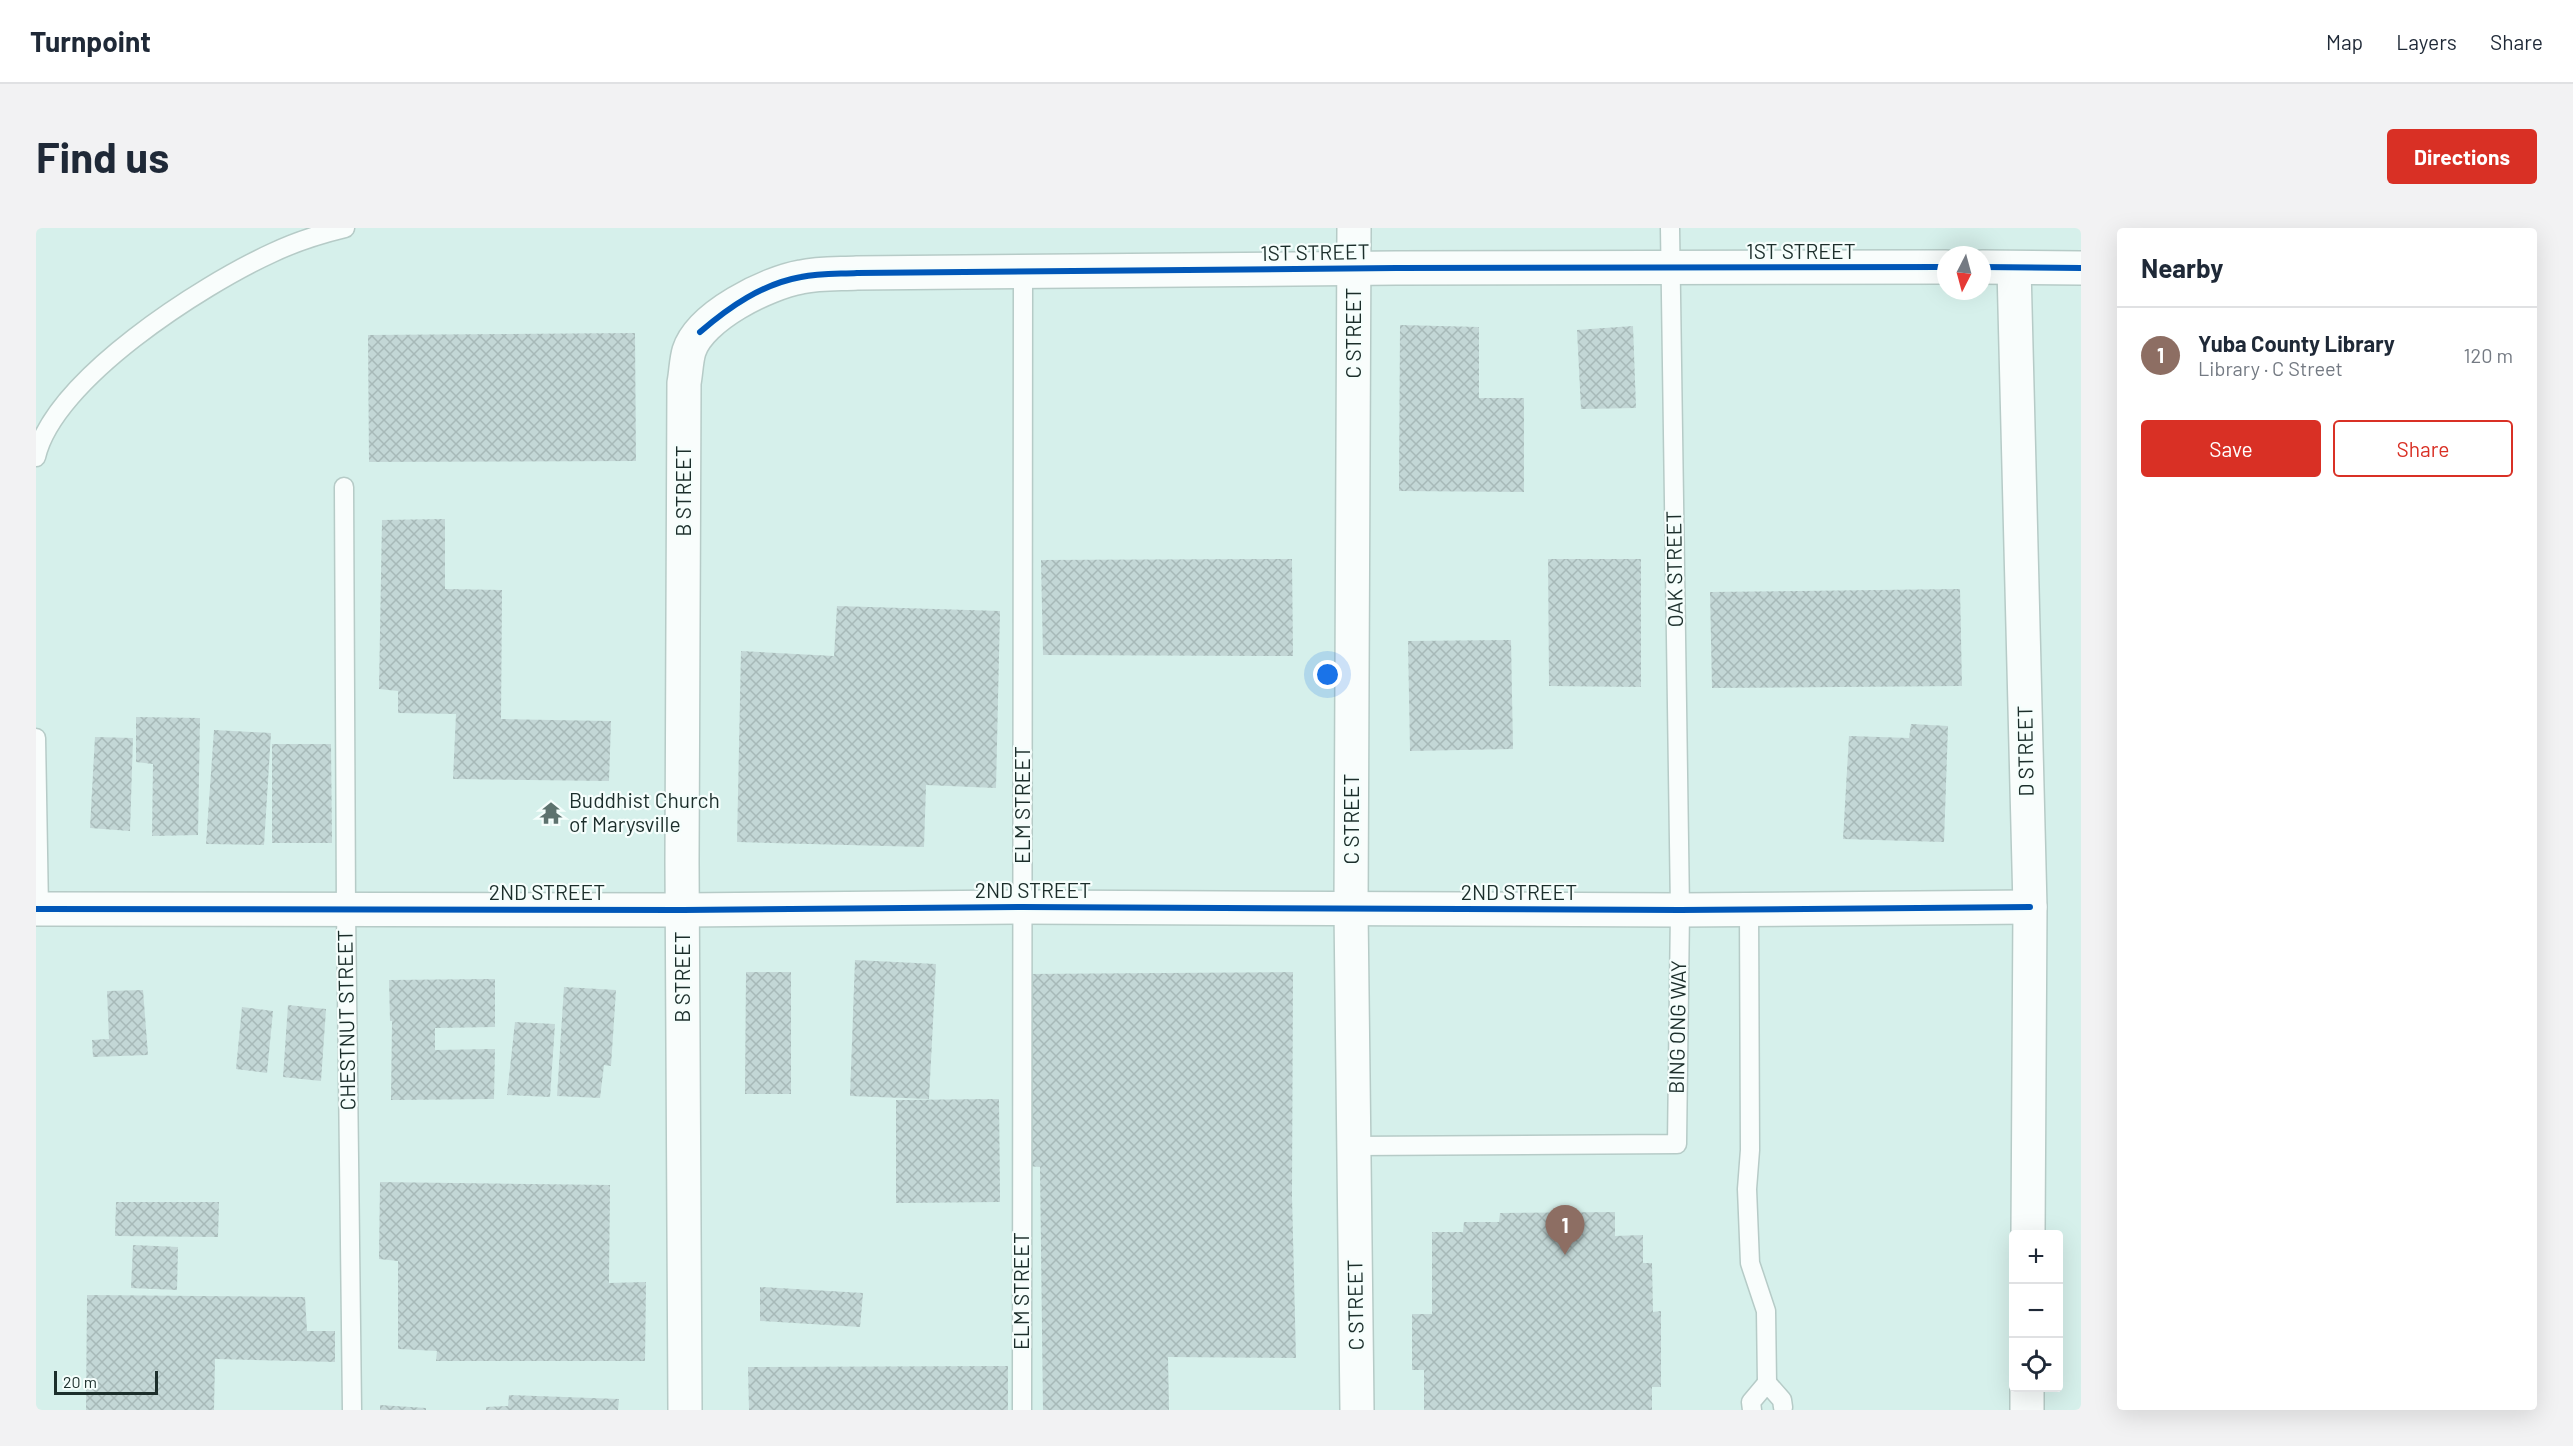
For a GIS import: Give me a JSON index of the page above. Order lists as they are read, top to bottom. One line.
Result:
{"streets":{"street":["1ST STREET","C STREET","B STREET","D STREET","2ND STREET"],"lane":["OAK STREET","ELM STREET","CHESTNUT STREET","BING ONG WAY"]},"crossings":[["1ST STREET","C STREET"],["1ST STREET","B STREET"],["1ST STREET","OAK STREET"],["1ST STREET","ELM STREET"],["C STREET","2ND STREET"],["C STREET","BING ONG WAY"],["B STREET","2ND STREET"],["OAK STREET","2ND STREET"],["OAK STREET","BING ONG WAY"],["D STREET","2ND STREET"],["ELM STREET","2ND STREET"],["2ND STREET","CHESTNUT STREET"],["2ND STREET","BING ONG WAY"]],"places":{"temple":["Buddhist Church of Marysville"]},"scale_bar":"20 m","north":"bottom","page":{"header":"Turnpoint","nav":["Map","Layers","Share"],"buttons":["Directions",["Save","Share"]],"title":"Find us","heading":"Nearby","list":[{"mark":"1","name":"Yuba County Library","note":"Library · C Street","value":"120 m"}],"pins":"1","map_buttons":["+","−"],"scale":"20 m"}}
